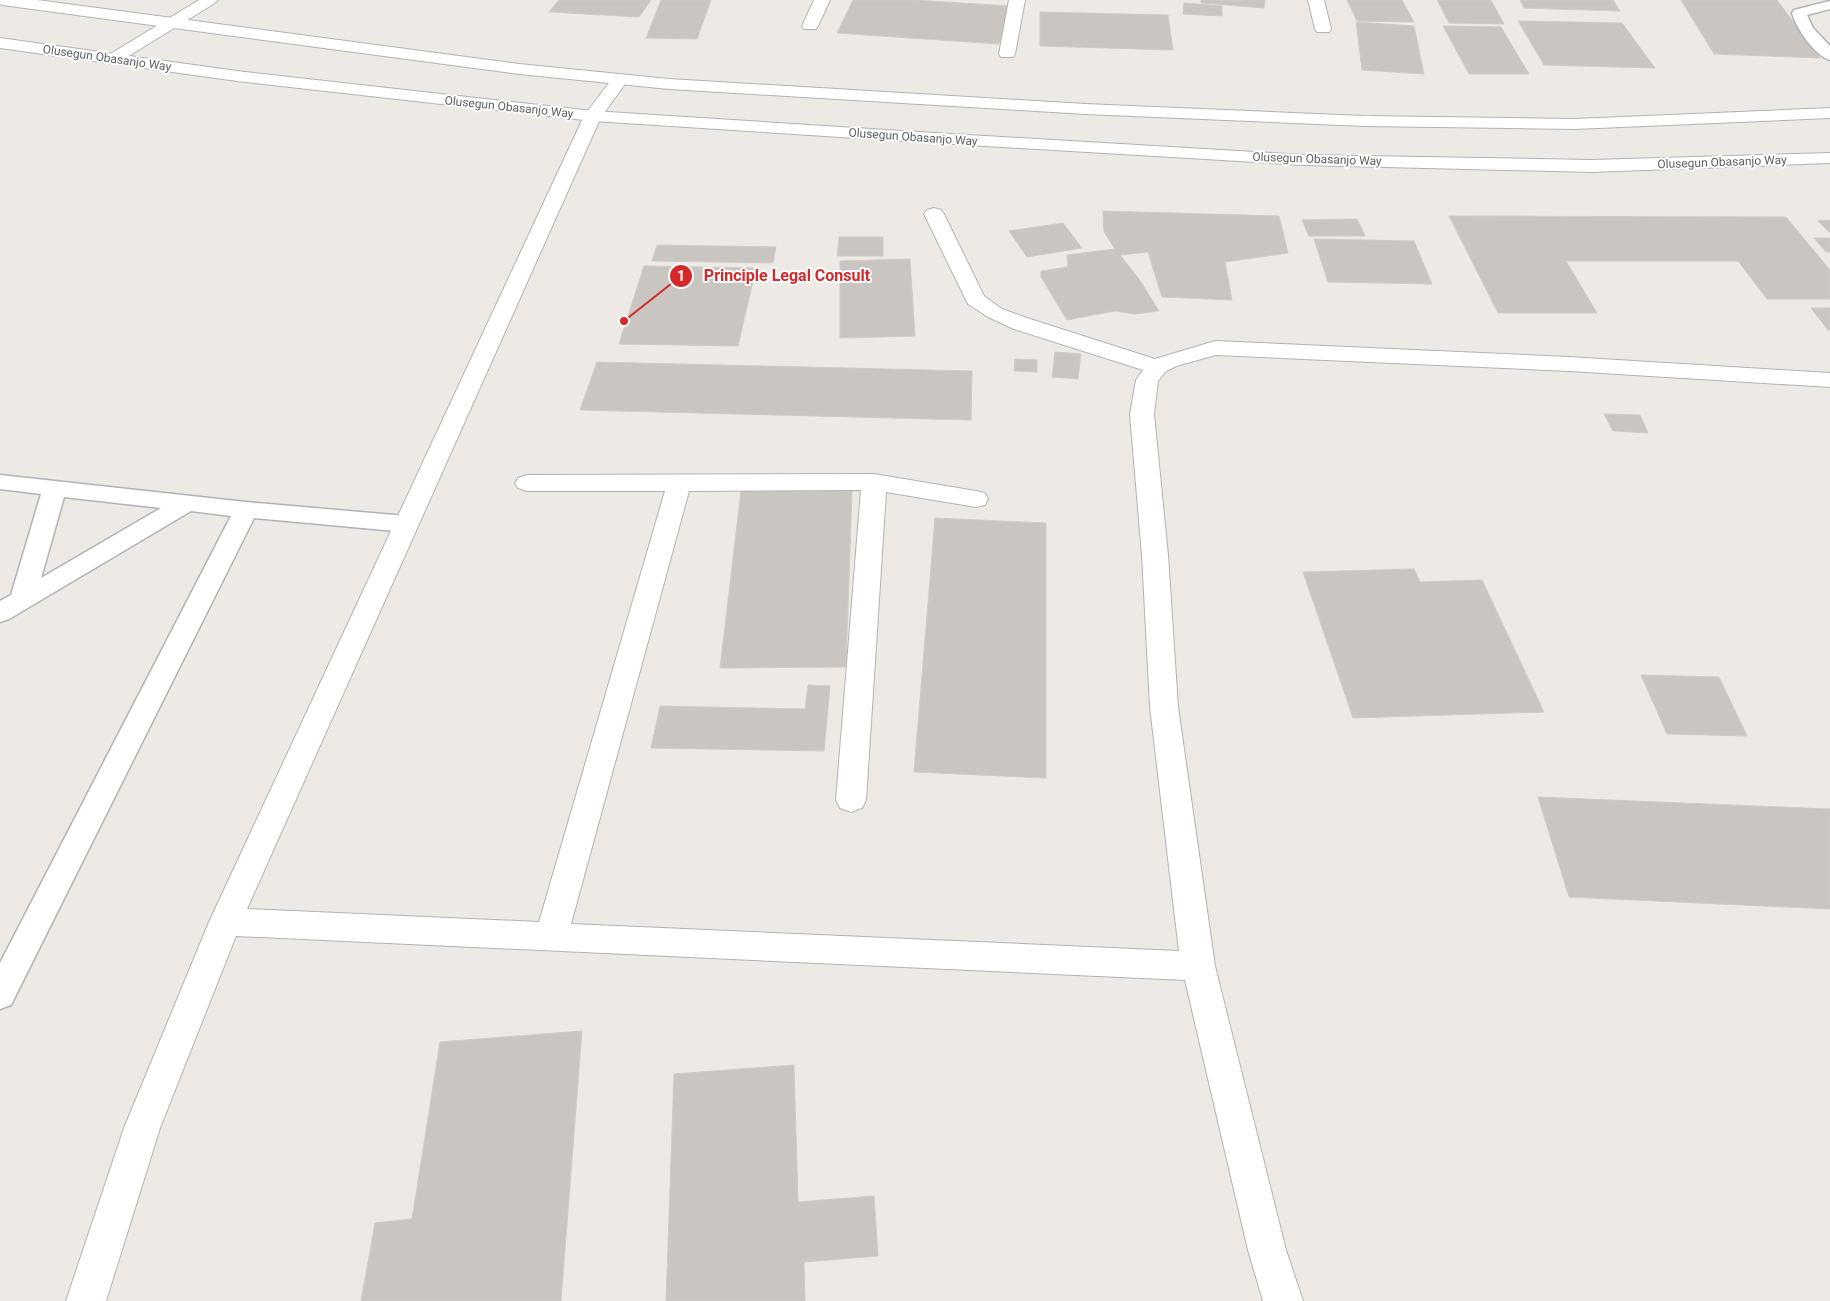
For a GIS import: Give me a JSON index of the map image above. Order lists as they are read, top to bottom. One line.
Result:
{"streets":{"street":["Olusegun Obasanjo Way"]},"places":["Principle Legal Consult"]}
